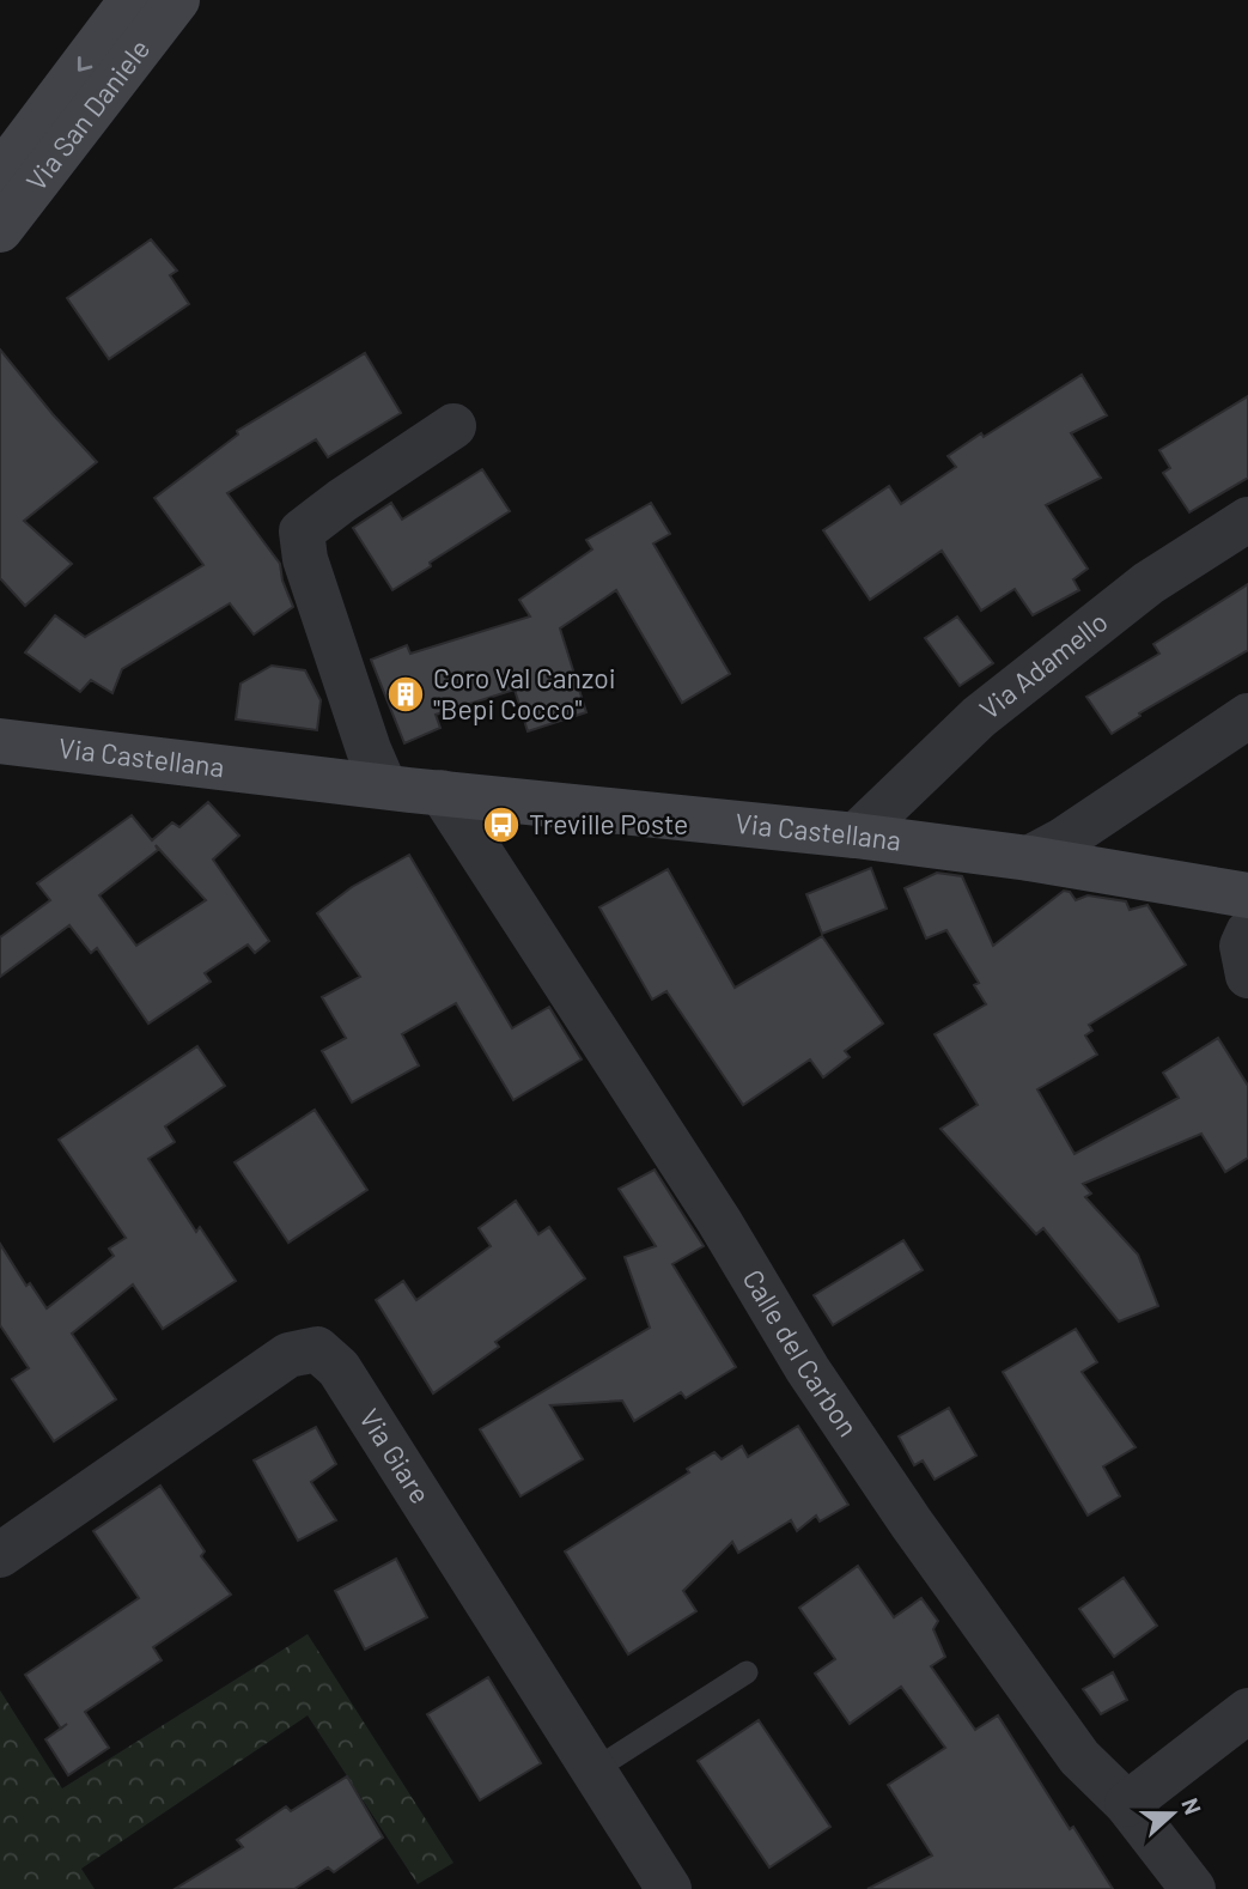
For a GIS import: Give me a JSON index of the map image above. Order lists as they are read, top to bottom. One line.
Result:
{"streets":{"street":["Via San Daniele","Via Adamello","Via Castellana","Calle del Carbon","Via Giare"]},"crossings":[["Via Adamello","Via Castellana"],["Via Castellana","Calle del Carbon"]],"places":{"building":["Coro Val Canzoi \"Bepi Cocco\""],"bus stop":["Treville Poste"]},"north":"right"}
